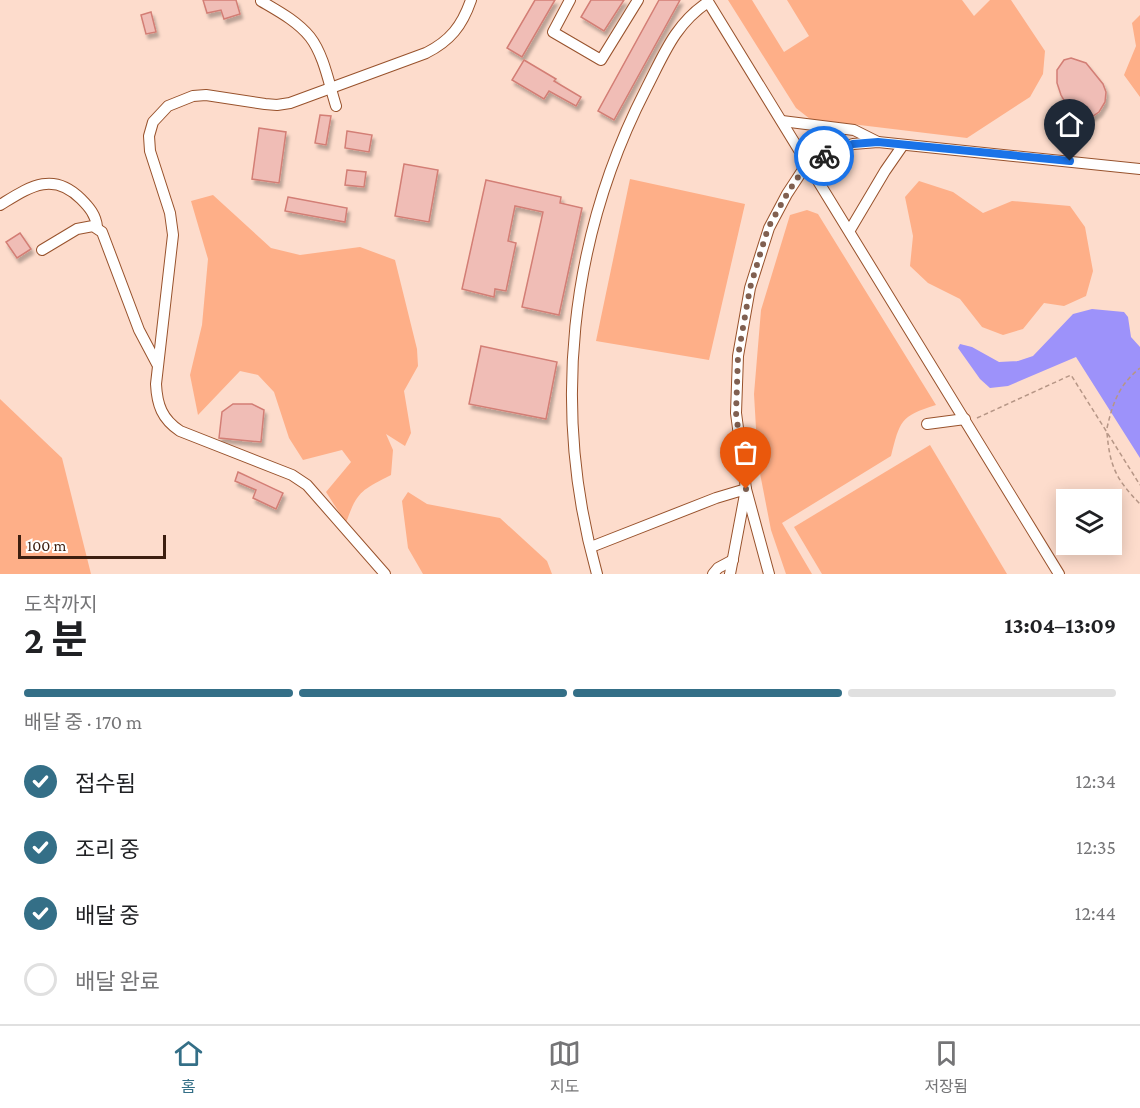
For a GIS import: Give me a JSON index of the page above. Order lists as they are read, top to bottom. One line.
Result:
{"scale_bar":"100 m","page":{"scale":"100 m","heading":["2 분","도착까지","13:04–13:09"],"bar":"배달 중 · 170 m","list":[["접수됨","12:34"],["조리 중","12:35"],["배달 중","12:44"],"배달 완료"],"tabs":["홈","지도","저장됨"]}}
